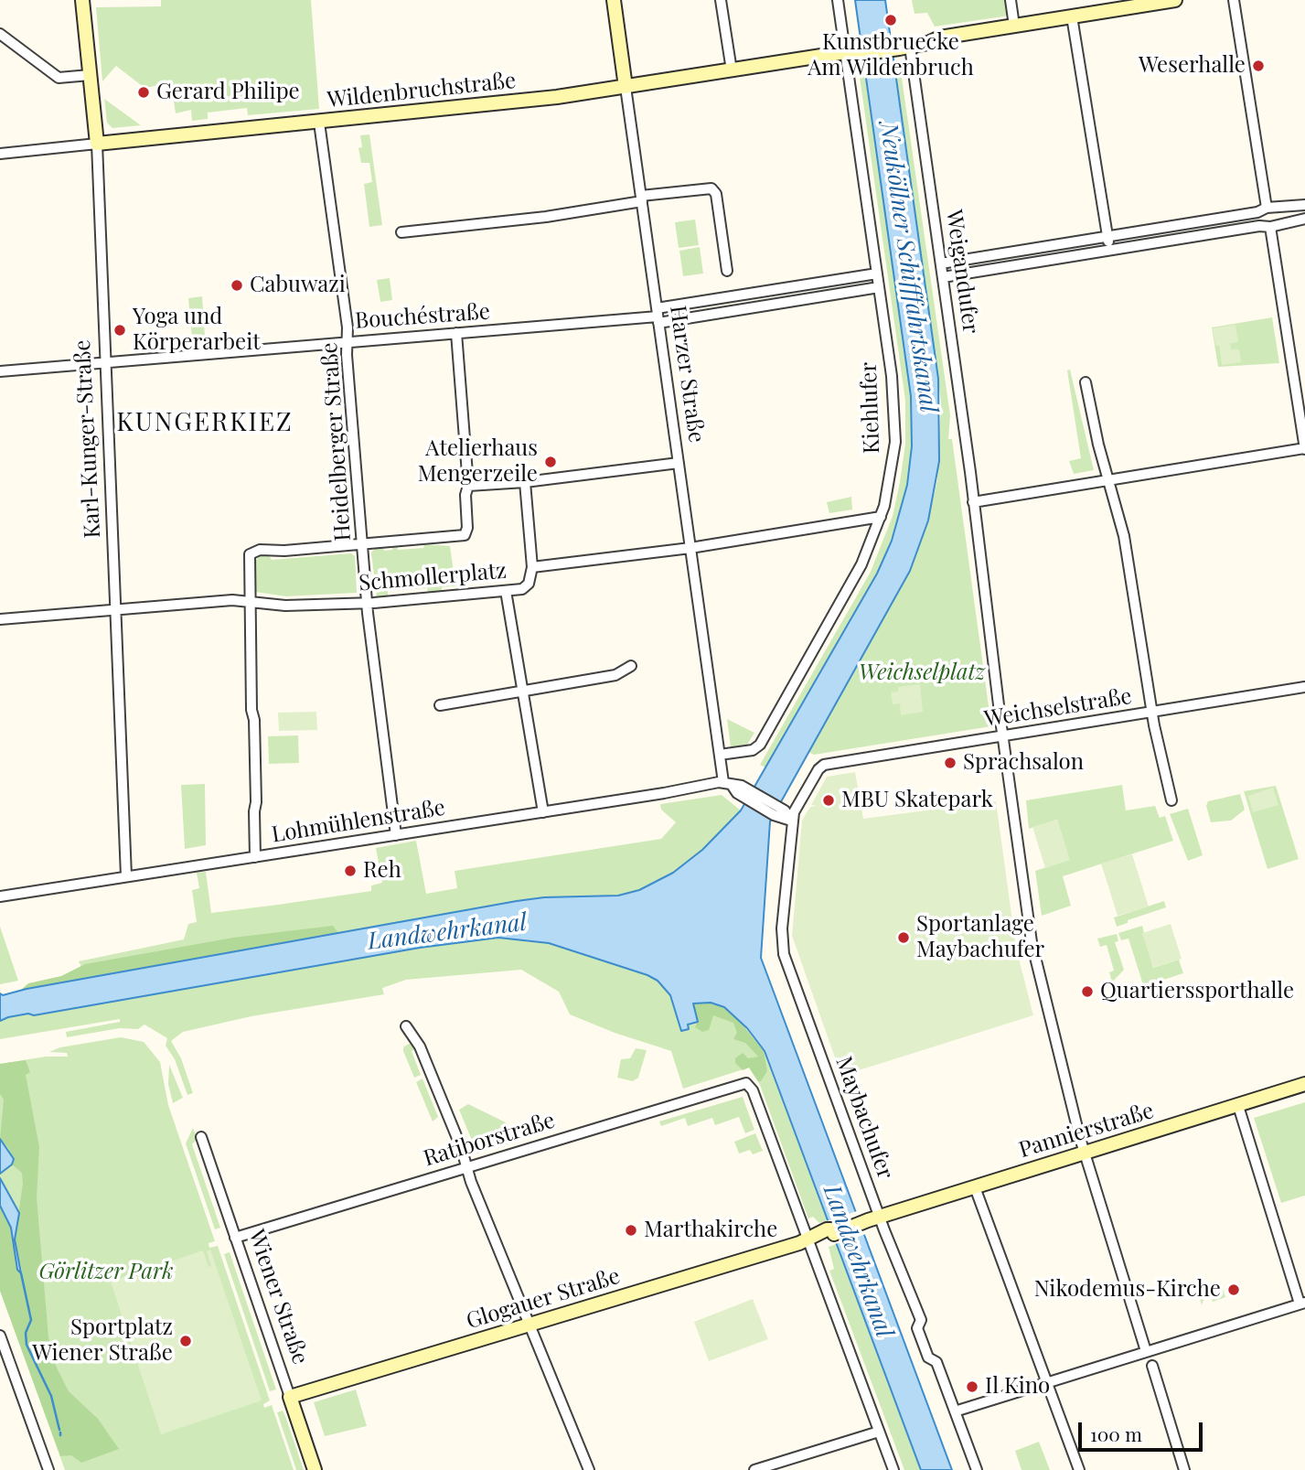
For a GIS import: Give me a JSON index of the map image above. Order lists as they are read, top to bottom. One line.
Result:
{"streets":{"street":["Wildenbruchstraße","Weigandufer","Bouchéstraße","Harzer Straße","Kiehlufer","Karl-Kunger-Straße","Heidelberger Straße","Schmollerplatz","Weichselstraße","Lohmühlenstraße","Maybachufer","Pannierstraße","Ratiborstraße","Wiener Straße","Glogauer Straße"]},"crossings":[["Wildenbruchstraße","Weigandufer"],["Wildenbruchstraße","Harzer Straße"],["Wildenbruchstraße","Kiehlufer"],["Wildenbruchstraße","Karl-Kunger-Straße"],["Wildenbruchstraße","Heidelberger Straße"],["Bouchéstraße","Harzer Straße"],["Bouchéstraße","Kiehlufer"],["Bouchéstraße","Karl-Kunger-Straße"],["Bouchéstraße","Heidelberger Straße"],["Harzer Straße","Kiehlufer"],["Harzer Straße","Lohmühlenstraße"],["Karl-Kunger-Straße","Lohmühlenstraße"],["Heidelberger Straße","Schmollerplatz"],["Heidelberger Straße","Lohmühlenstraße"],["Weichselstraße","Maybachufer"],["Maybachufer","Pannierstraße"],["Pannierstraße","Glogauer Straße"],["Ratiborstraße","Wiener Straße"],["Ratiborstraße","Glogauer Straße"],["Wiener Straße","Glogauer Straße"]],"districts":["KUNGERKIEZ"],"water":["Neuköllner Schifffahrtskanal","Landwehrkanal"],"parks":["Weichselplatz","Görlitzer Park"],"places":["Kunstbruecke Am Wildenbruch","Weserhalle","Gerard Philipe","Cabuwazi","Yoga und Körperarbeit","Atelierhaus Mengerzeile","Sprachsalon","MBU Skatepark","Reh","Sportanlage Maybachufer","Quartierssporthalle","Marthakirche","Nikodemus-Kirche","Sportplatz Wiener Straße","Il Kino"],"scale_bar":"100 m"}
